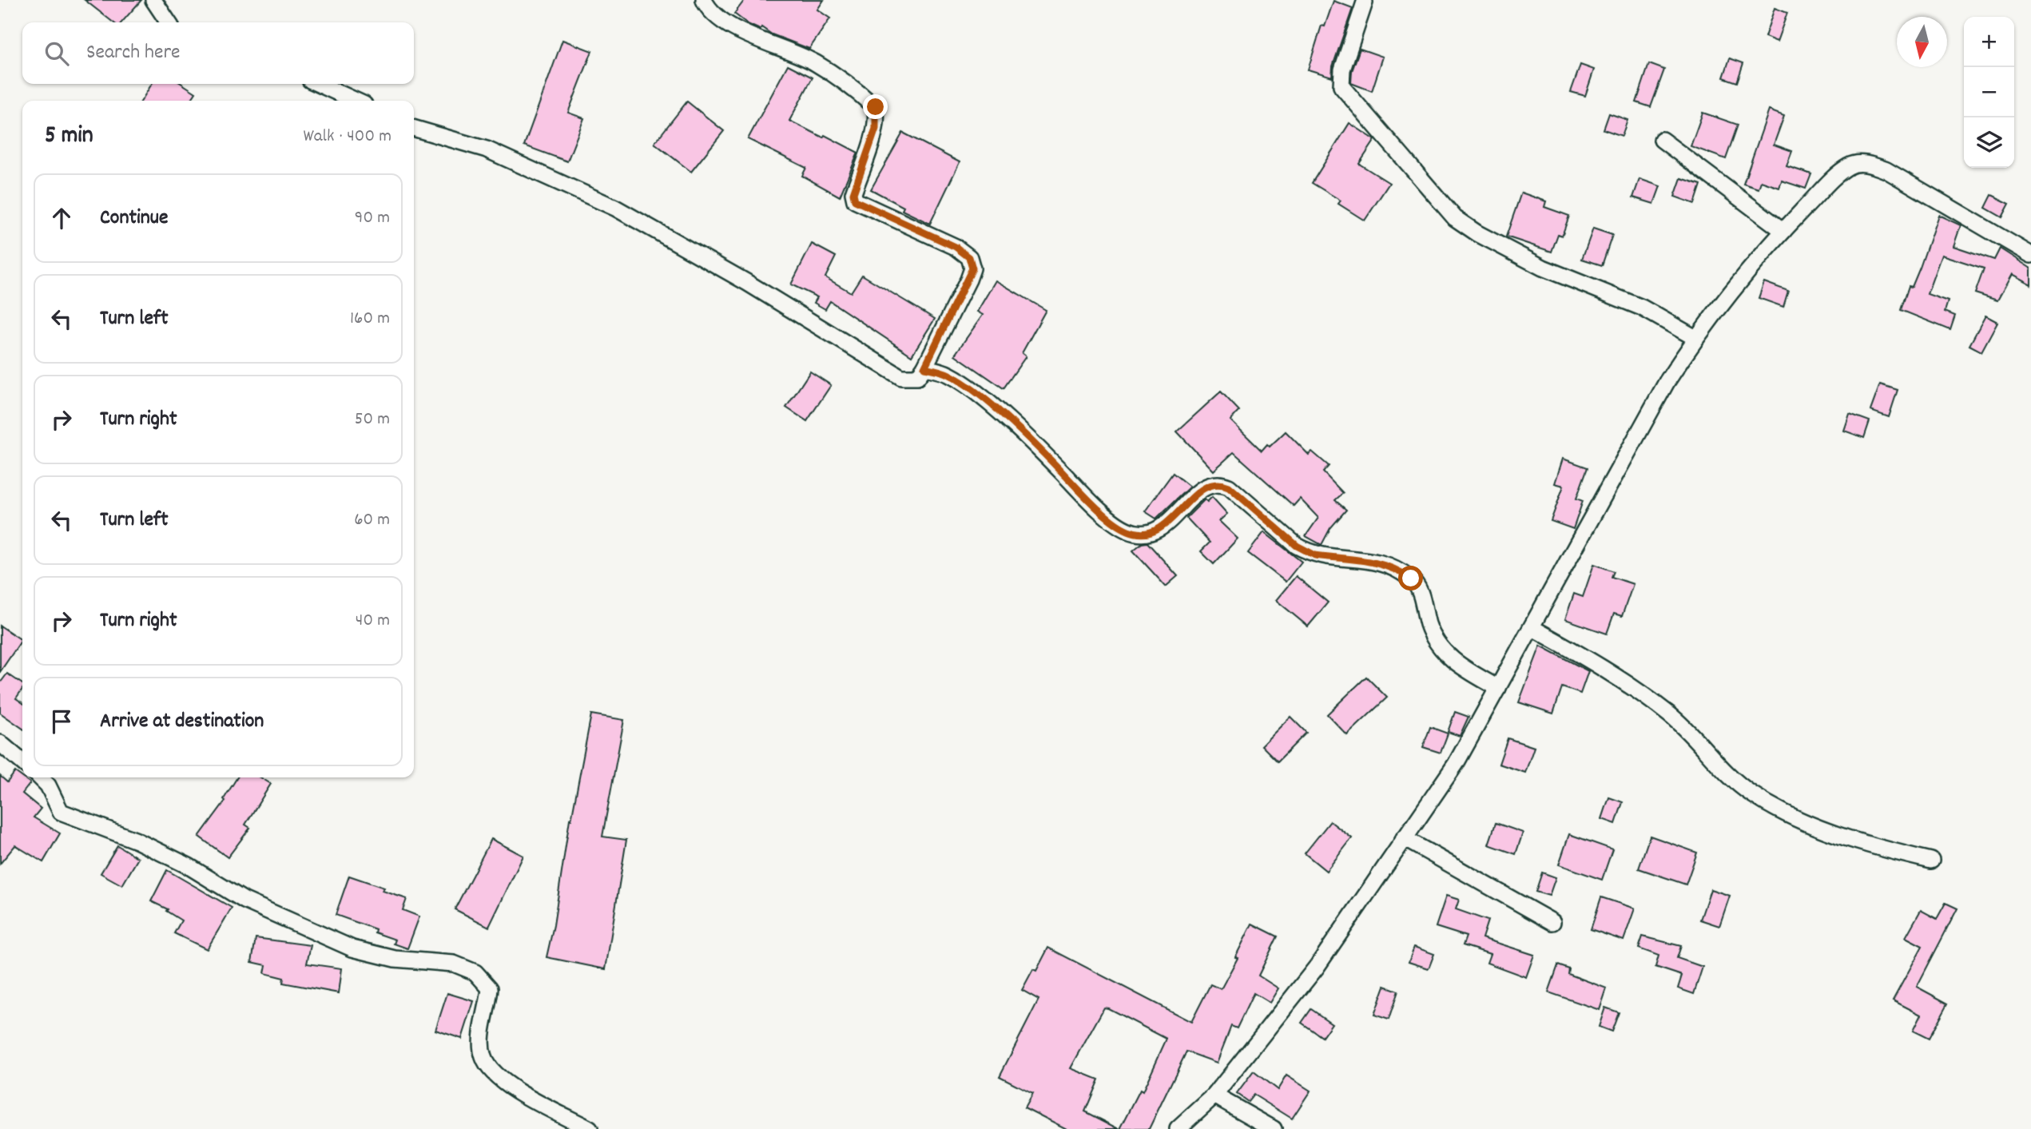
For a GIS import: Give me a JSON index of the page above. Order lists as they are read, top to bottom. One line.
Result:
{"north":"bottom","page":{"map_buttons":["+","−"],"search":"Search here","heading":["5 min","Walk · 400 m"],"list":[["Continue","90 m"],["Turn left","160 m"],["Turn right","50 m"],["Turn left","60 m"],["Turn right","40 m"],"Arrive at destination"]}}
